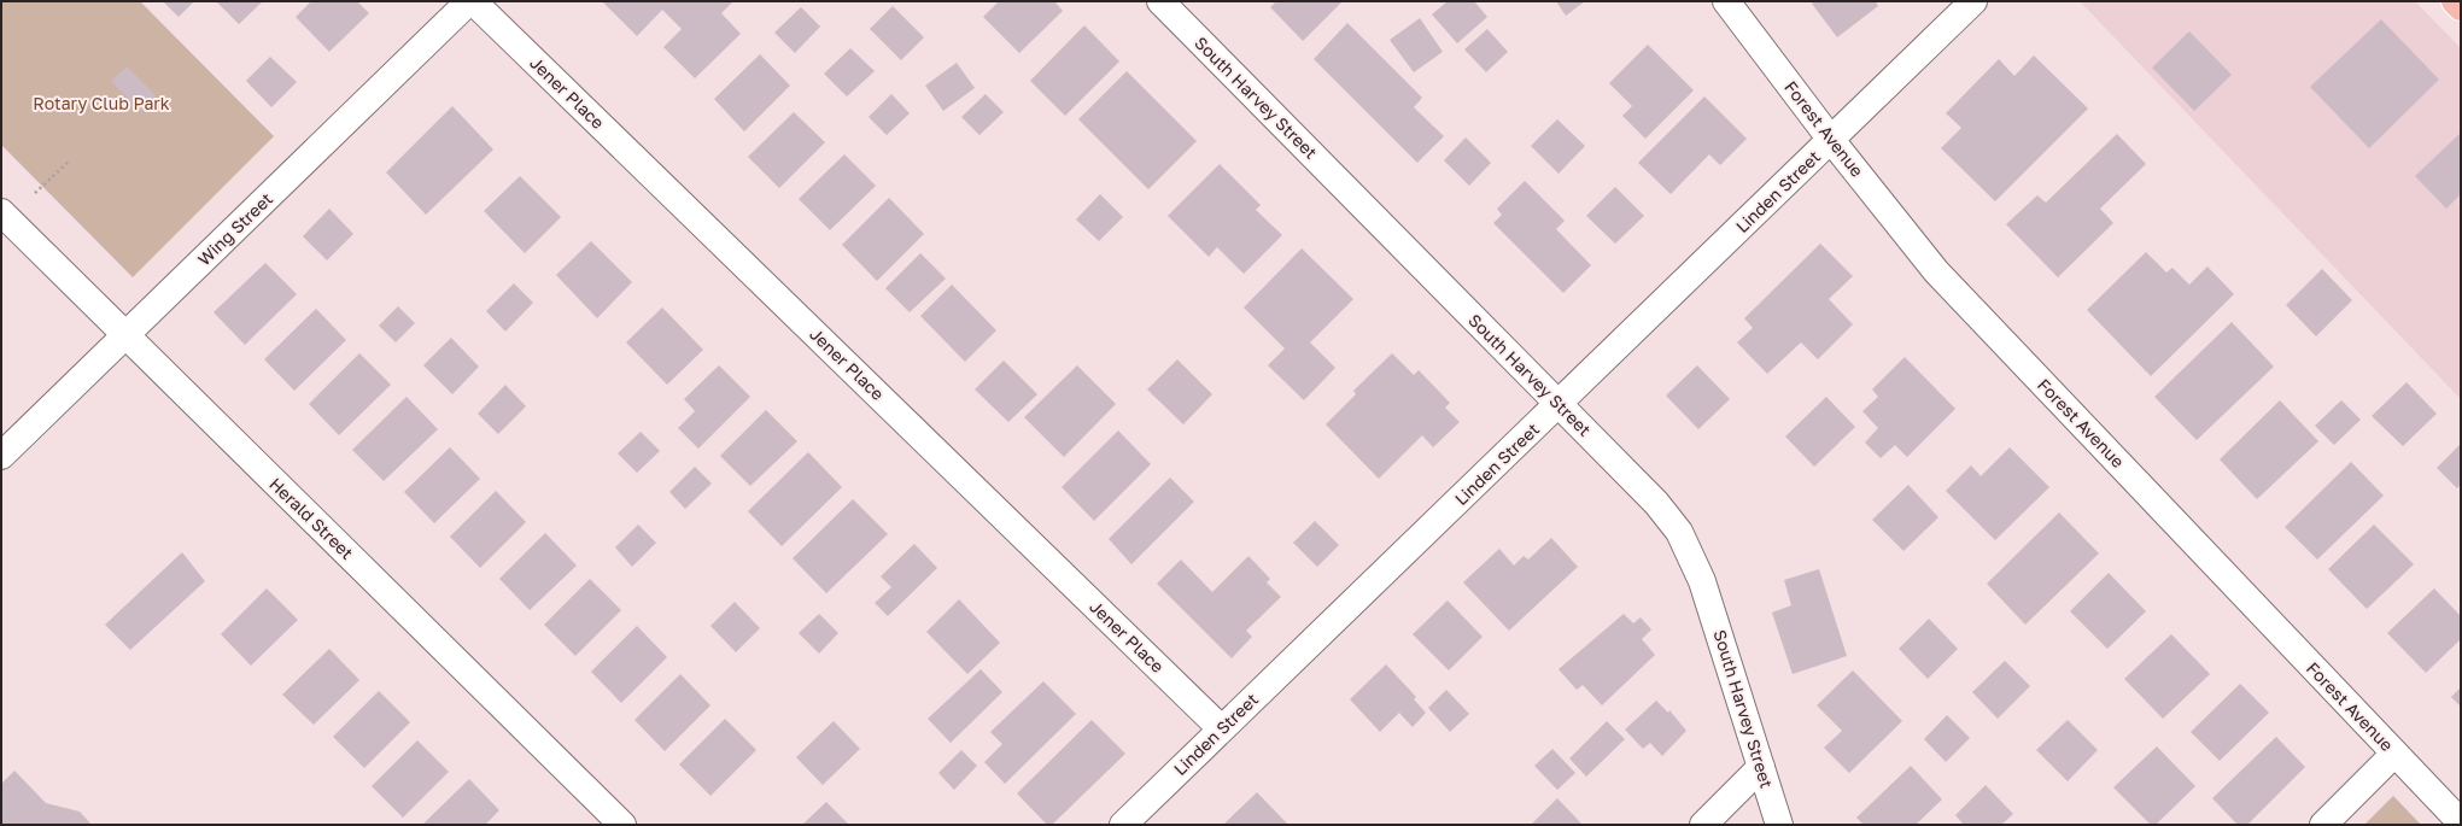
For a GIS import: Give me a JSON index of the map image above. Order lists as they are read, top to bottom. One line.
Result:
{"streets":{"street":["Jener Place","South Harvey Street","Forest Avenue","Linden Street","Wing Street","Herald Street"]},"crossings":[["Jener Place","Linden Street"],["South Harvey Street","Linden Street"],["Forest Avenue","Linden Street"],["Wing Street","Herald Street"]],"parks":["Rotary Club Park"]}
